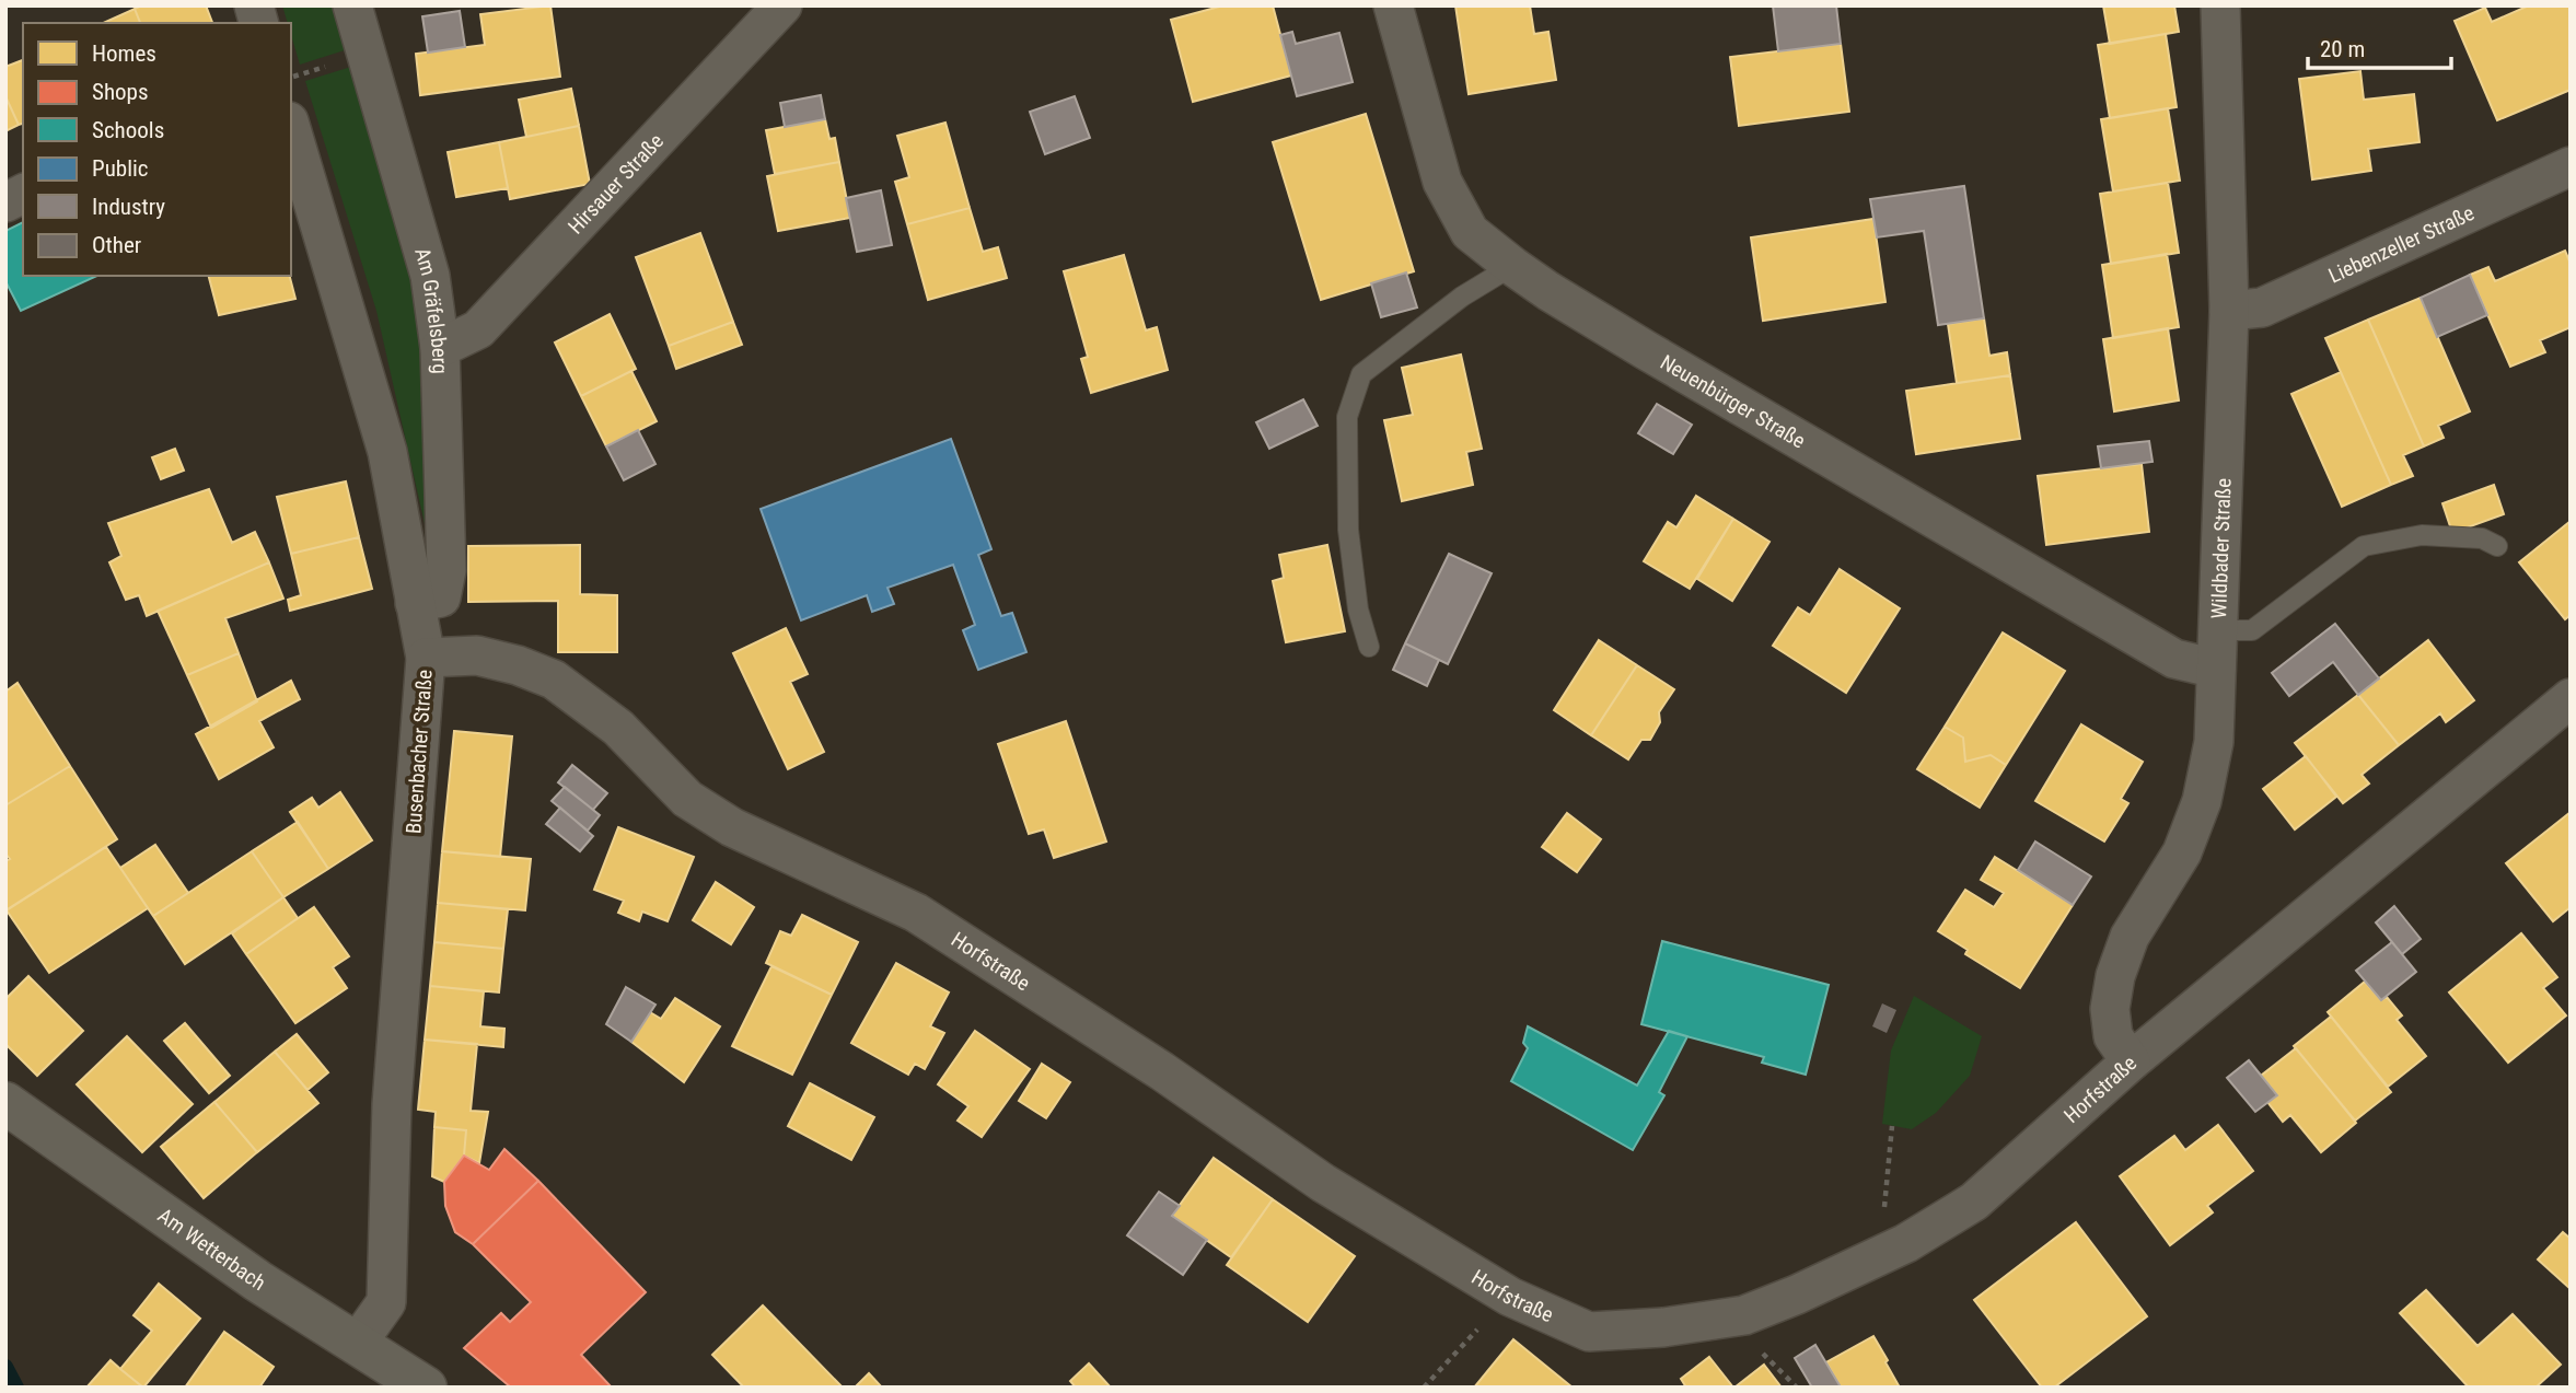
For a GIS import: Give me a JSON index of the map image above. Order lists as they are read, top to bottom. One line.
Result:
{"streets":{"main road":["Am Wetterbach"],"street":["Hirsauer Straße","Liebenzeller Straße","Am Gräfelsberg","Neuenbürger Straße","Wildbader Straße","Busenbacher Straße","Horfstraße"]},"crossings":[["Hirsauer Straße","Am Gräfelsberg"],["Liebenzeller Straße","Wildbader Straße"],["Am Gräfelsberg","Busenbacher Straße"],["Neuenbürger Straße","Wildbader Straße"],["Wildbader Straße","Horfstraße"],["Busenbacher Straße","Horfstraße"],["Busenbacher Straße","Am Wetterbach"]],"legend":["Homes","Shops","Schools","Public","Industry","Other"],"scale_bar":"20 m"}
